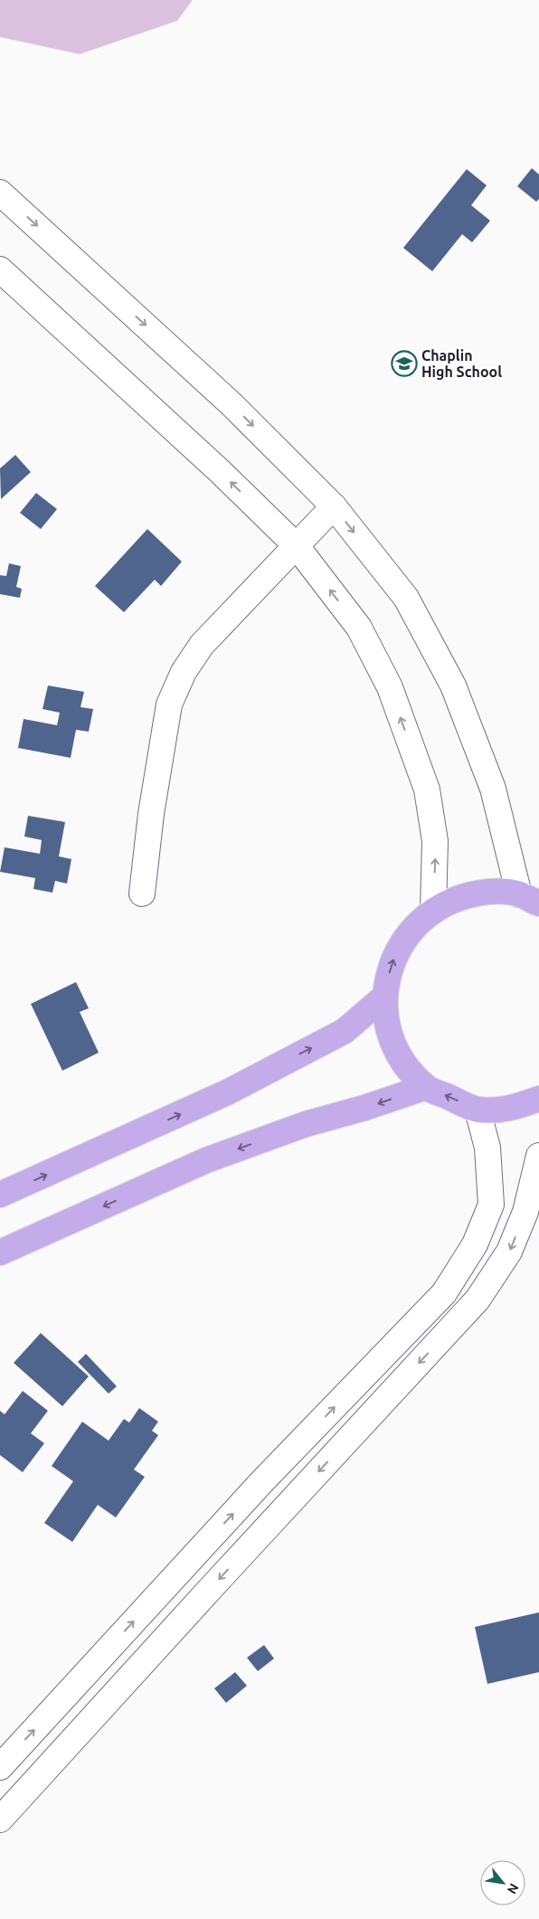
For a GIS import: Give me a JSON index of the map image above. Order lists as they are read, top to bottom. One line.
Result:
{"places":{"school or university":["Chaplin High School"]},"north":"bottom right"}
